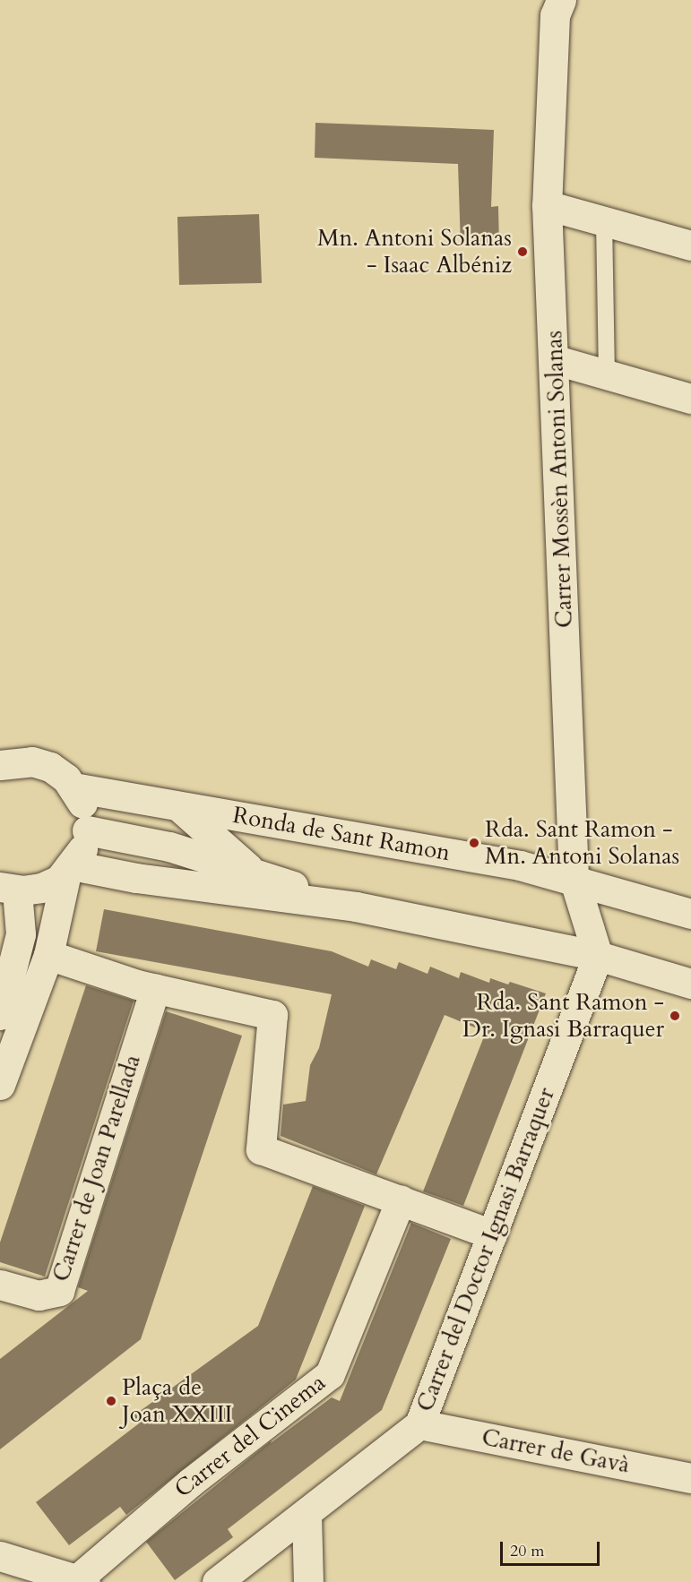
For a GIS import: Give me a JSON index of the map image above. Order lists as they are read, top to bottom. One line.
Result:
{"streets":{"street":["Carrer Mossèn Antoni Solanas","Ronda de Sant Ramon","Carrer de Joan Parellada","Carrer del Doctor Ignasi Barraquer","Carrer del Cinema","Carrer de Gavà"]},"crossings":[["Carrer Mossèn Antoni Solanas","Ronda de Sant Ramon"],["Carrer Mossèn Antoni Solanas","Carrer del Doctor Ignasi Barraquer"],["Ronda de Sant Ramon","Carrer del Doctor Ignasi Barraquer"],["Carrer del Doctor Ignasi Barraquer","Carrer de Gavà"]],"places":["Mn. Antoni Solanas - Isaac Albéniz","Rda. Sant Ramon - Mn. Antoni Solanas","Rda. Sant Ramon - Dr. Ignasi Barraquer","Plaça de Joan XXIII"],"scale_bar":"20 m"}
